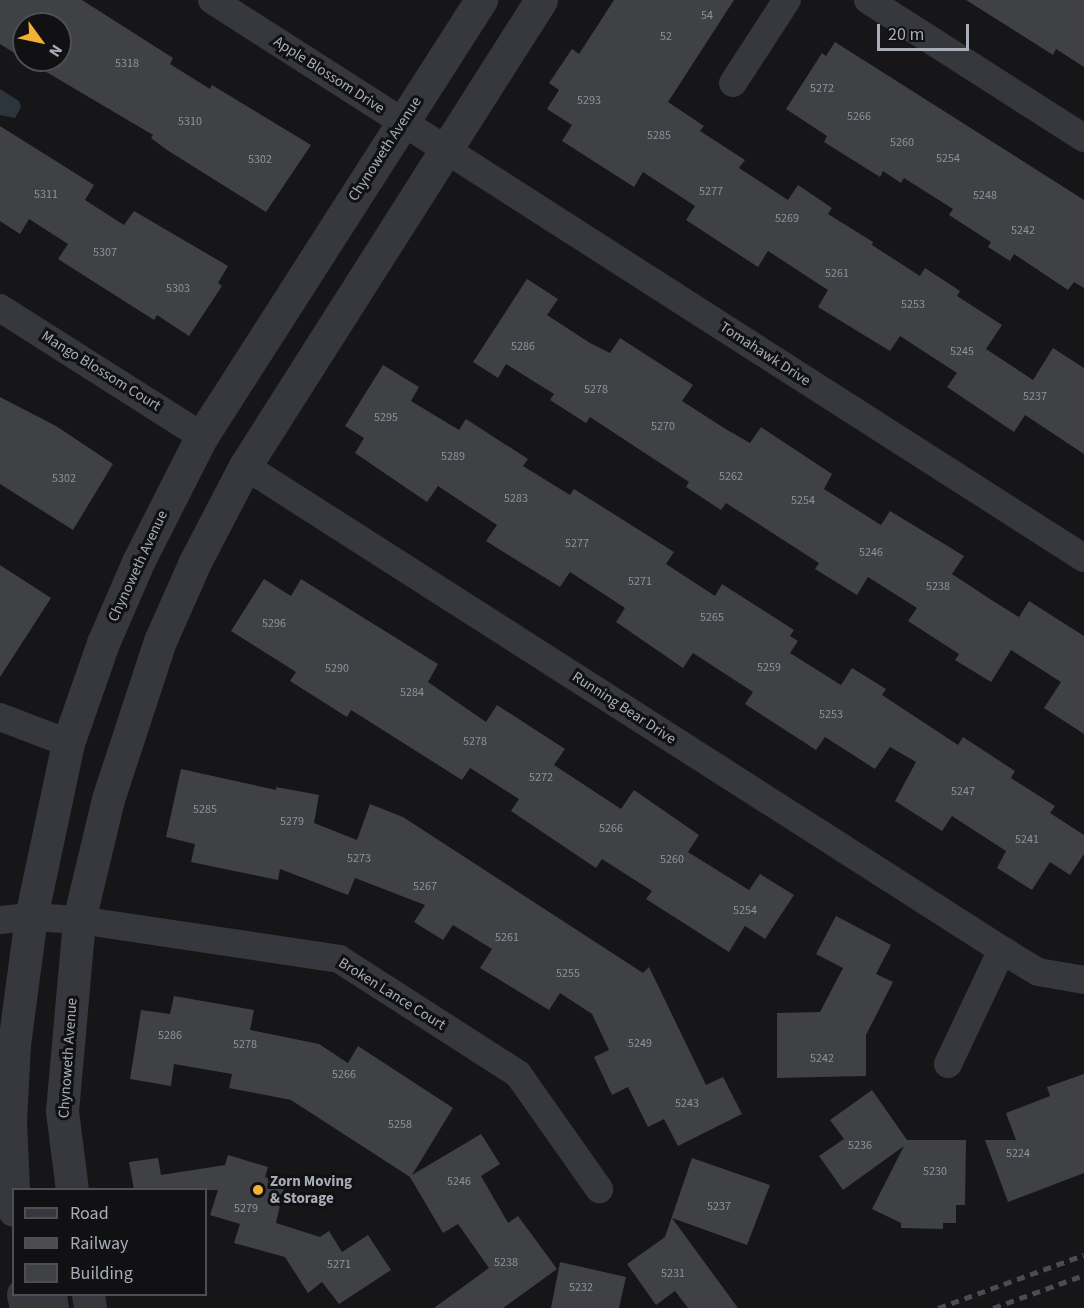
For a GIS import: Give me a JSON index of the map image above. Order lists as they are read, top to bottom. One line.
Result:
{"streets":{"street":["Apple Blossom Drive","Chynoweth Avenue","Tomahawk Drive","Mango Blossom Court","Running Bear Drive","Broken Lance Court"]},"crossings":[["Apple Blossom Drive","Chynoweth Avenue"],["Apple Blossom Drive","Tomahawk Drive"],["Chynoweth Avenue","Tomahawk Drive"],["Chynoweth Avenue","Mango Blossom Court"],["Chynoweth Avenue","Running Bear Drive"],["Chynoweth Avenue","Broken Lance Court"]],"places":["Zorn Moving & Storage"],"house_numbers":["54","52","5318","5272","5293","5266","5310","5285","5260","5254","5302","5277","5311","5248","5269","5242","5307","5261","5303","5253","5286","5245","5278","5237","5295","5270","5289","5262","5302","5283","5254","5277","5246","5271","5238","5265","5296","5259","5290","5284","5253","5278","5272","5247","5285","5279","5266","5241","5273","5260","5267","5254","5261","5255","5286","5249","5278","5242","5266","5243","5258","5236","5224","5230","5246","5237","5279","5238","5271","5231","5232"],"legend":["Road","Railway","Building"],"scale_bar":"20 m","north":"bottom right"}
